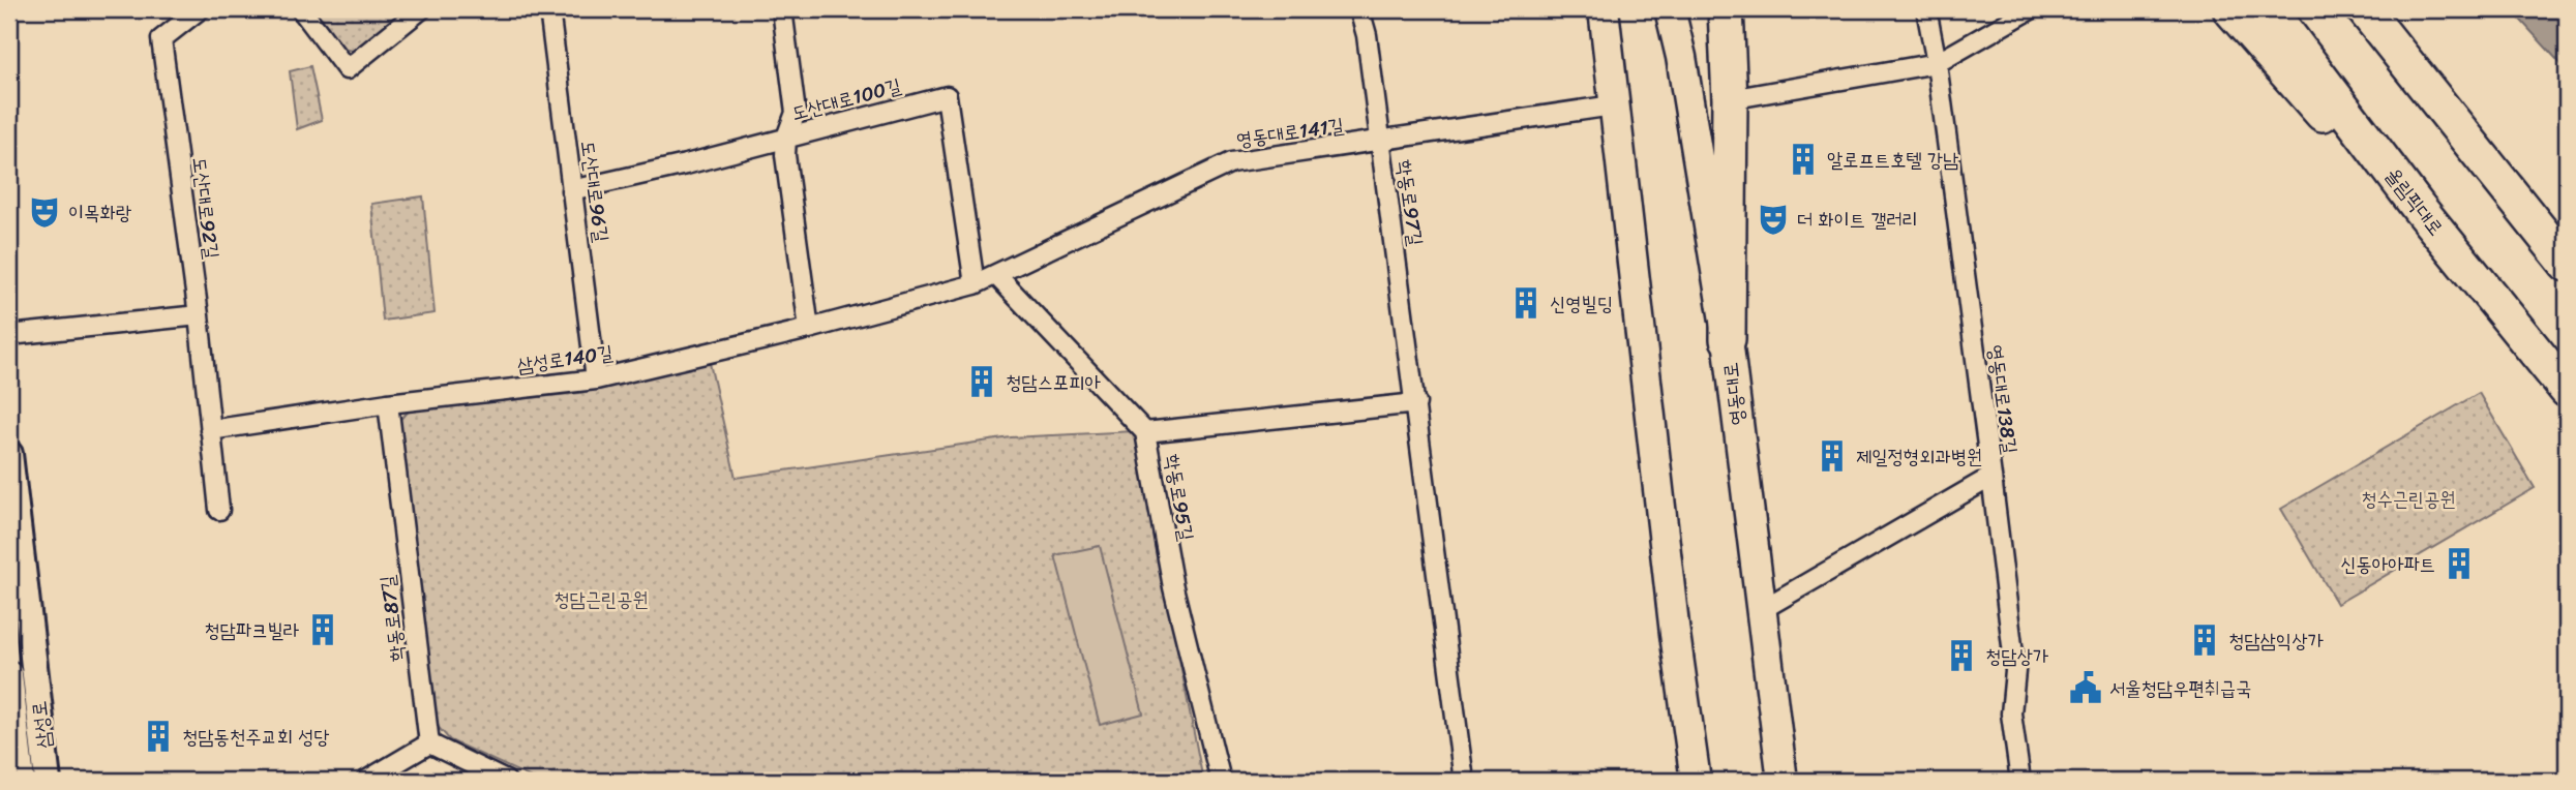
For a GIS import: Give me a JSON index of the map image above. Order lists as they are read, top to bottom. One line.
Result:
{"streets":{"highway":["올림픽대로"],"main road":["영동대로","삼성로"],"street":["도산대로100길","영동대로141길","도산대로96길","학동로97길","도산대로92길","삼성로140길","영동대로138길","학동로95길","학동로87길"]},"crossings":[["도산대로100길","도산대로96길"],["도산대로100길","삼성로140길"],["영동대로141길","학동로97길"],["영동대로141길","삼성로140길"],["영동대로141길","학동로95길"],["도산대로96길","삼성로140길"],["도산대로92길","삼성로140길"],["삼성로140길","학동로95길"],["삼성로140길","학동로87길"],["영동대로","영동대로138길"]],"parks":["청수근린공원","청담근린공원"],"places":{"building":["알로프트호텔 강남","신영빌딩","청담스포피아","제일정형외과병원","신동아아파트","청담파크빌라","청담삼익상가","청담상가","청담동천주교회 성당"],"theatre":["이목화랑","더 화이트 갤러리"],"public building":["서울청담우편취급국"]}}
